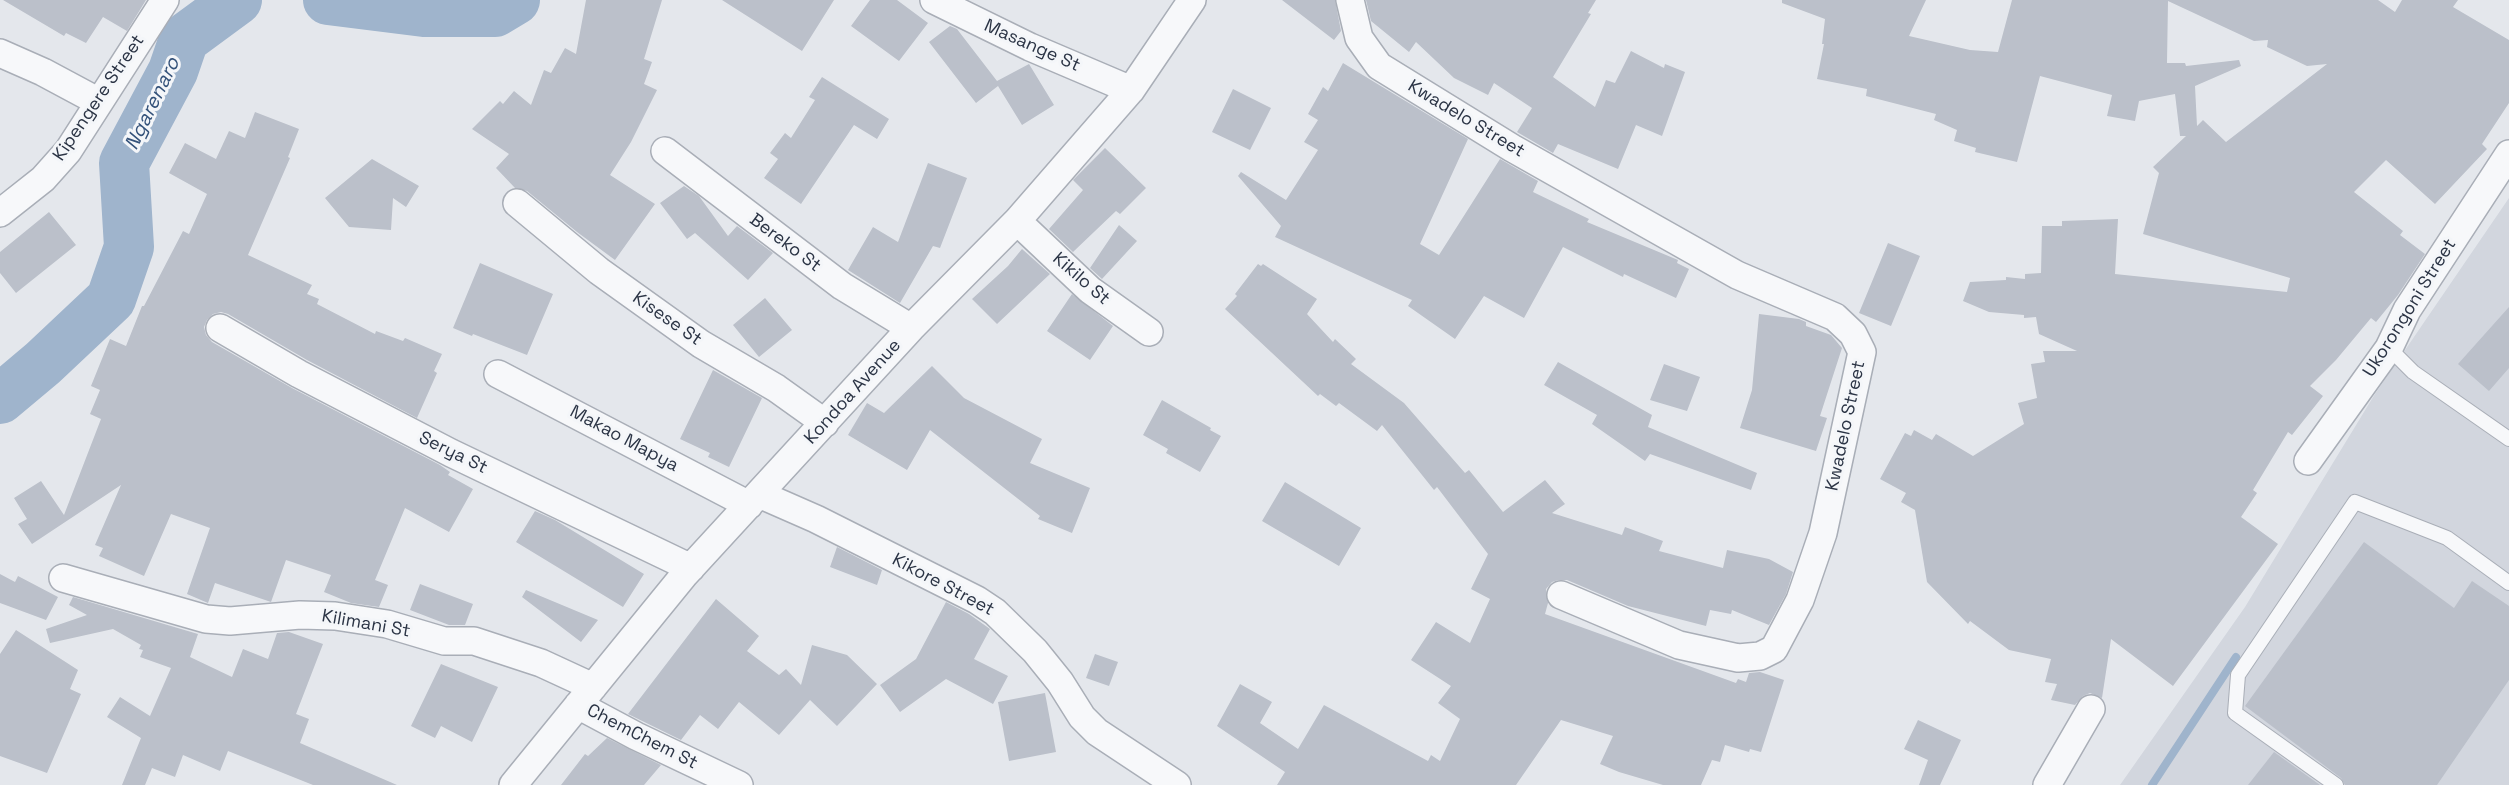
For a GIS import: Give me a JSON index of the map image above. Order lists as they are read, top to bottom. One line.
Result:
{"streets":{"street":["Masange St","Kipengere Street","Kwadelo Street","Bereko St","Kikilo St","Ukorongoni Street","Kisese St","Kondoa Avenue","Makao Mapya","Serya St","Kikore Street","Kilimani St","ChemChem St"]},"crossings":[["Masange St","Kondoa Avenue"],["Bereko St","Kondoa Avenue"],["Kikilo St","Kondoa Avenue"],["Kisese St","Kondoa Avenue"],["Kondoa Avenue","Makao Mapya"],["Kondoa Avenue","Serya St"],["Kondoa Avenue","Kikore Street"],["Kondoa Avenue","Kilimani St"],["Kondoa Avenue","ChemChem St"],["Makao Mapya","Kikore Street"],["Kilimani St","ChemChem St"]],"water":["Ngarenaro"]}
